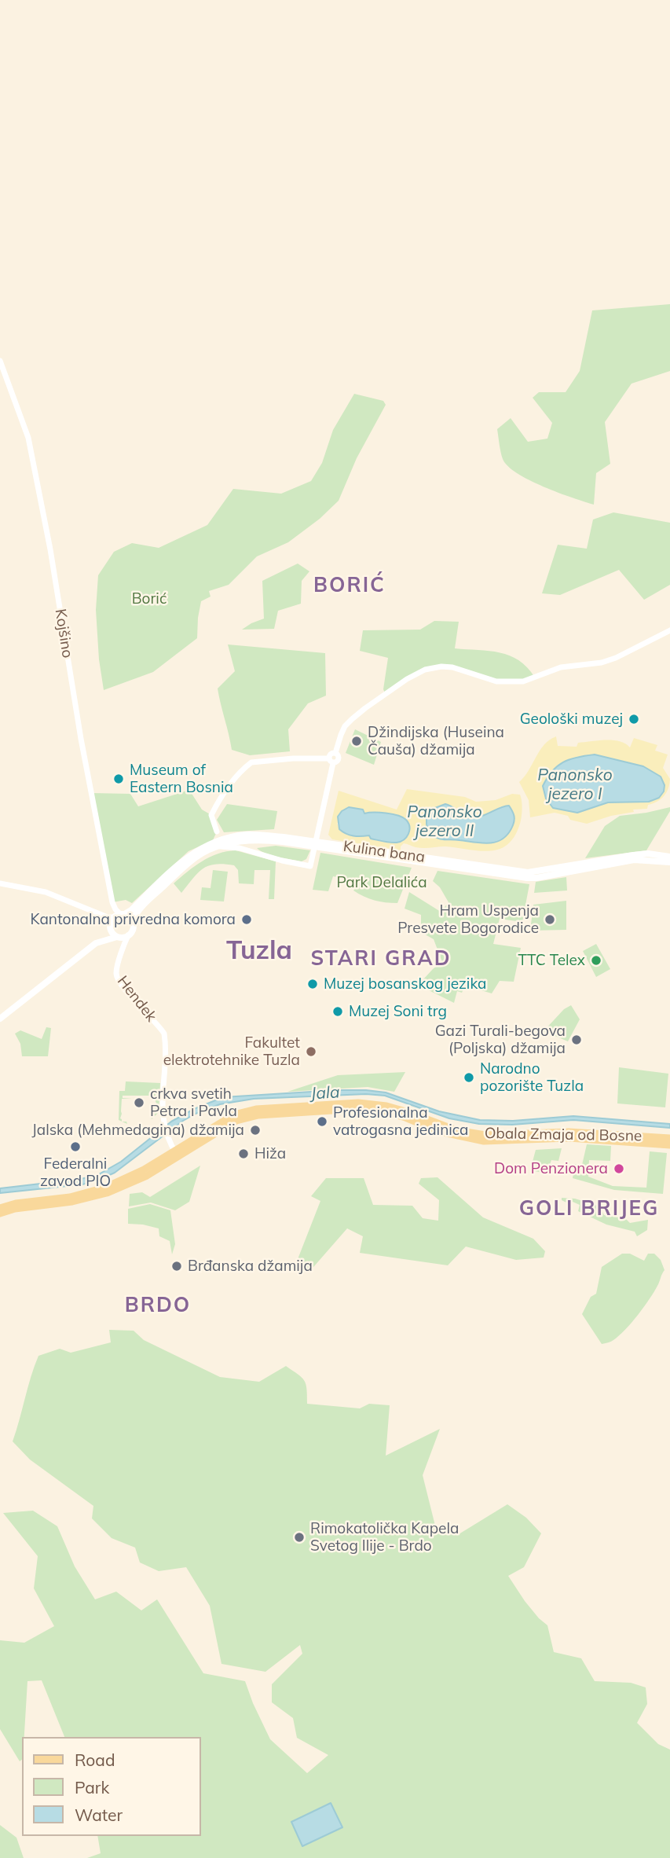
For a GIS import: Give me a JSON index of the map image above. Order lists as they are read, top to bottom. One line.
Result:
{"streets":{"main road":["Kulina bana","Obala Zmaja od Bosne"],"street":["Kojšino","Hendek"]},"crossings":[["Kojšino","Kulina bana"],["Hendek","Obala Zmaja od Bosne"]],"districts":["BORIĆ","Tuzla","STARI GRAD","GOLI BRIJEG","BRDO"],"water":["Panonsko jezero I","Panonsko jezero II","Jala"],"parks":["Borić","Park Delalića"],"places":["Geološki muzej","Džindijska (Huseina Čauša) džamija","Museum of Eastern Bosnia","Kantonalna privredna komora","Hram Uspenja Presvete Bogorodice","TTC Telex","Muzej bosanskog jezika","Muzej Soni trg","Gazi Turali-begova (Poljska) džamija","Fakultet elektrotehnike Tuzla","Narodno pozorište Tuzla","crkva svetih Petra i Pavla","Profesionalna vatrogasna jedinica","Jalska (Mehmedagina) džamija","Federalni zavod PIO","Hiža","Dom Penzionera","Brđanska džamija","Rimokatolička Kapela Svetog Ilije - Brdo"],"legend":["Road","Park","Water"]}
